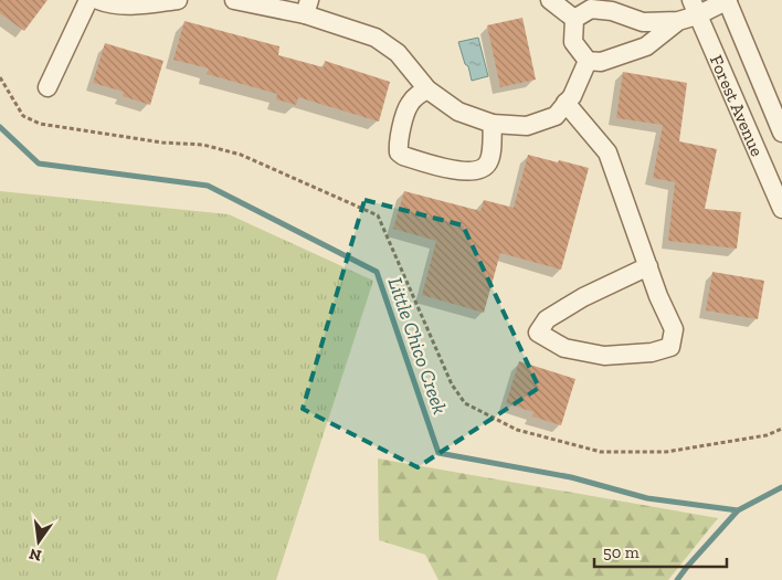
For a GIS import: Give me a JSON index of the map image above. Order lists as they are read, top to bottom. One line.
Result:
{"streets":{"street":["Forest Avenue"]},"water":["Little Chico Creek"],"scale_bar":"50 m","north":"bottom"}
